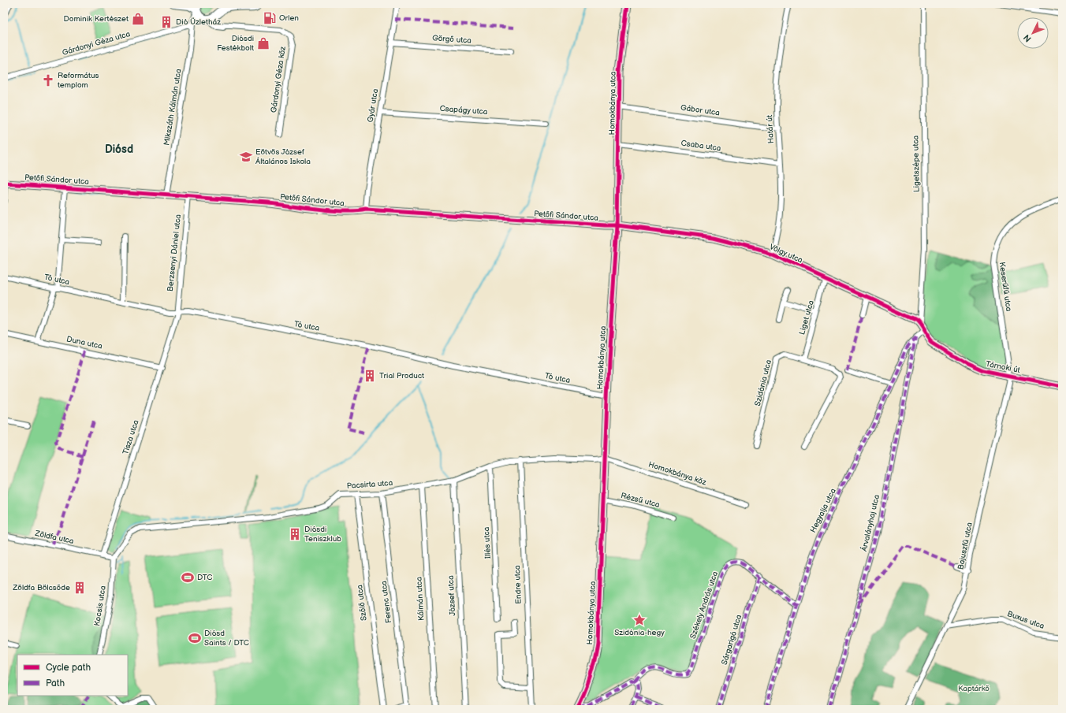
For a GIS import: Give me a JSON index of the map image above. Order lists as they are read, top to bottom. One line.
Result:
{"streets":{"street":["Görgő utca","Gárdonyi Géza utca","Gárdonyi Géza köz","Homokbánya utca","Gyár utca","Mikszáth Kálmán utca","Csapágy utca","Gábor utca","Határ út","Csaba utca","Ligetszépe utca","Petőfi Sándor utca","Berzsenyi Dániel utca","Völgy utca","Tó utca","Keserűfű utca","Liget utca","Duna utca","Tárnoki út","Szidónia utca","Tisza utca","Homokbánya köz","Pacsirta utca","Rézsű utca","Hegyalja utca","Árvalányhaj utca","Zöldfa utca","Illés utca","Bajuszfű utca","Endre utca","József utca","Kálmán utca","Ferenc utca","Szőlő utca","Székely András utca","Kocsis utca","Buxus utca","Sárgarigó utca"]},"crossings":[["Görgő utca","Gyár utca"],["Gárdonyi Géza utca","Mikszáth Kálmán utca"],["Homokbánya utca","Gábor utca"],["Homokbánya utca","Csaba utca"],["Homokbánya utca","Petőfi Sándor utca"],["Homokbánya utca","Völgy utca"],["Homokbánya utca","Tó utca"],["Homokbánya utca","Homokbánya köz"],["Homokbánya utca","Pacsirta utca"],["Homokbánya utca","Rézsű utca"],["Gyár utca","Csapágy utca"],["Gyár utca","Petőfi Sándor utca"],["Mikszáth Kálmán utca","Petőfi Sándor utca"],["Gábor utca","Határ út"],["Határ út","Csaba utca"],["Határ út","Völgy utca"],["Ligetszépe utca","Völgy utca"],["Ligetszépe utca","Tárnoki út"],["Ligetszépe utca","Hegyalja utca"],["Petőfi Sándor utca","Berzsenyi Dániel utca"],["Petőfi Sándor utca","Völgy utca"],["Berzsenyi Dániel utca","Tó utca"],["Berzsenyi Dániel utca","Tisza utca"],["Völgy utca","Liget utca"],["Völgy utca","Tárnoki út"],["Völgy utca","Hegyalja utca"],["Tó utca","Tisza utca"],["Keserűfű utca","Tárnoki út"],["Keserűfű utca","Bajuszfű utca"],["Liget utca","Szidónia utca"],["Duna utca","Tisza utca"],["Tárnoki út","Hegyalja utca"],["Tárnoki út","Bajuszfű utca"],["Tisza utca","Zöldfa utca"],["Homokbánya köz","Pacsirta utca"],["Pacsirta utca","Illés utca"],["Pacsirta utca","Endre utca"],["Pacsirta utca","József utca"],["Pacsirta utca","Kálmán utca"],["Pacsirta utca","Ferenc utca"],["Pacsirta utca","Szőlő utca"],["Pacsirta utca","Kocsis utca"],["Hegyalja utca","Árvalányhaj utca"],["Hegyalja utca","Székely András utca"],["Bajuszfű utca","Buxus utca"],["Székely András utca","Sárgarigó utca"]],"districts":["Diósd"],"parks":["Kaptárkő"],"places":{"fuel station":["Orlen"],"shop":["Dominik Kertészet","Diósdi Festékbolt"],"building":["Dió Üzletház","Trial Product","Diósdi Teniszklub","Zöldfa Bölcsőde"],"church":["Református templom"],"school or university":["Eötvös József Általános Iskola"],"sports":["DTC","Diósd Saints / DTC"],"place":["Szidónia-hegy"]},"legend":["Cycle path","Path"],"north":"bottom left"}
